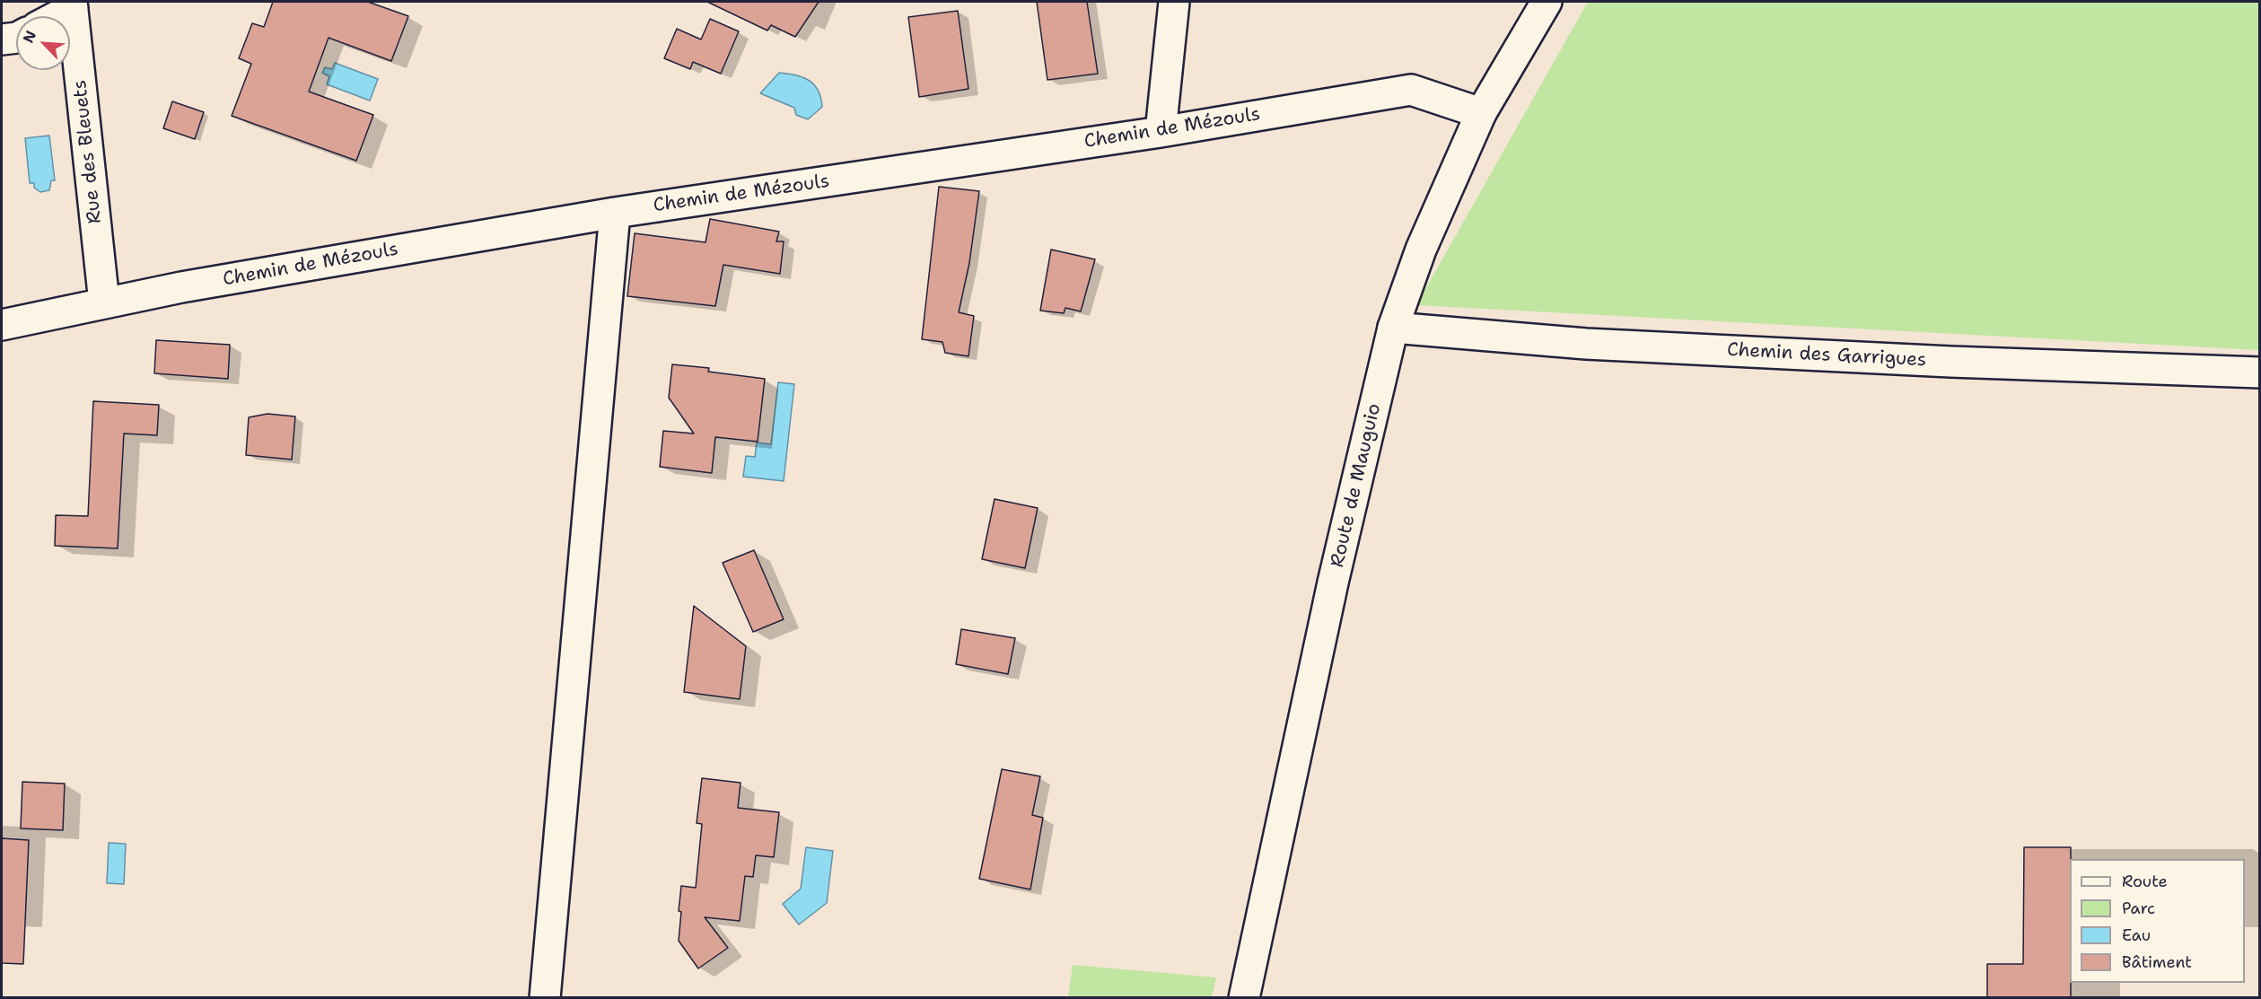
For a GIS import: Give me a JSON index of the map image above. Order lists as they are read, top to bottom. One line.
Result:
{"streets":{"street":["Chemin de Mézouls","Rue des Bleuets","Chemin des Garrigues","Route de Mauguio"]},"crossings":[["Chemin de Mézouls","Rue des Bleuets"],["Chemin de Mézouls","Route de Mauguio"],["Chemin des Garrigues","Route de Mauguio"]],"legend":["Route","Parc","Eau","Bâtiment"],"north":"top left"}
